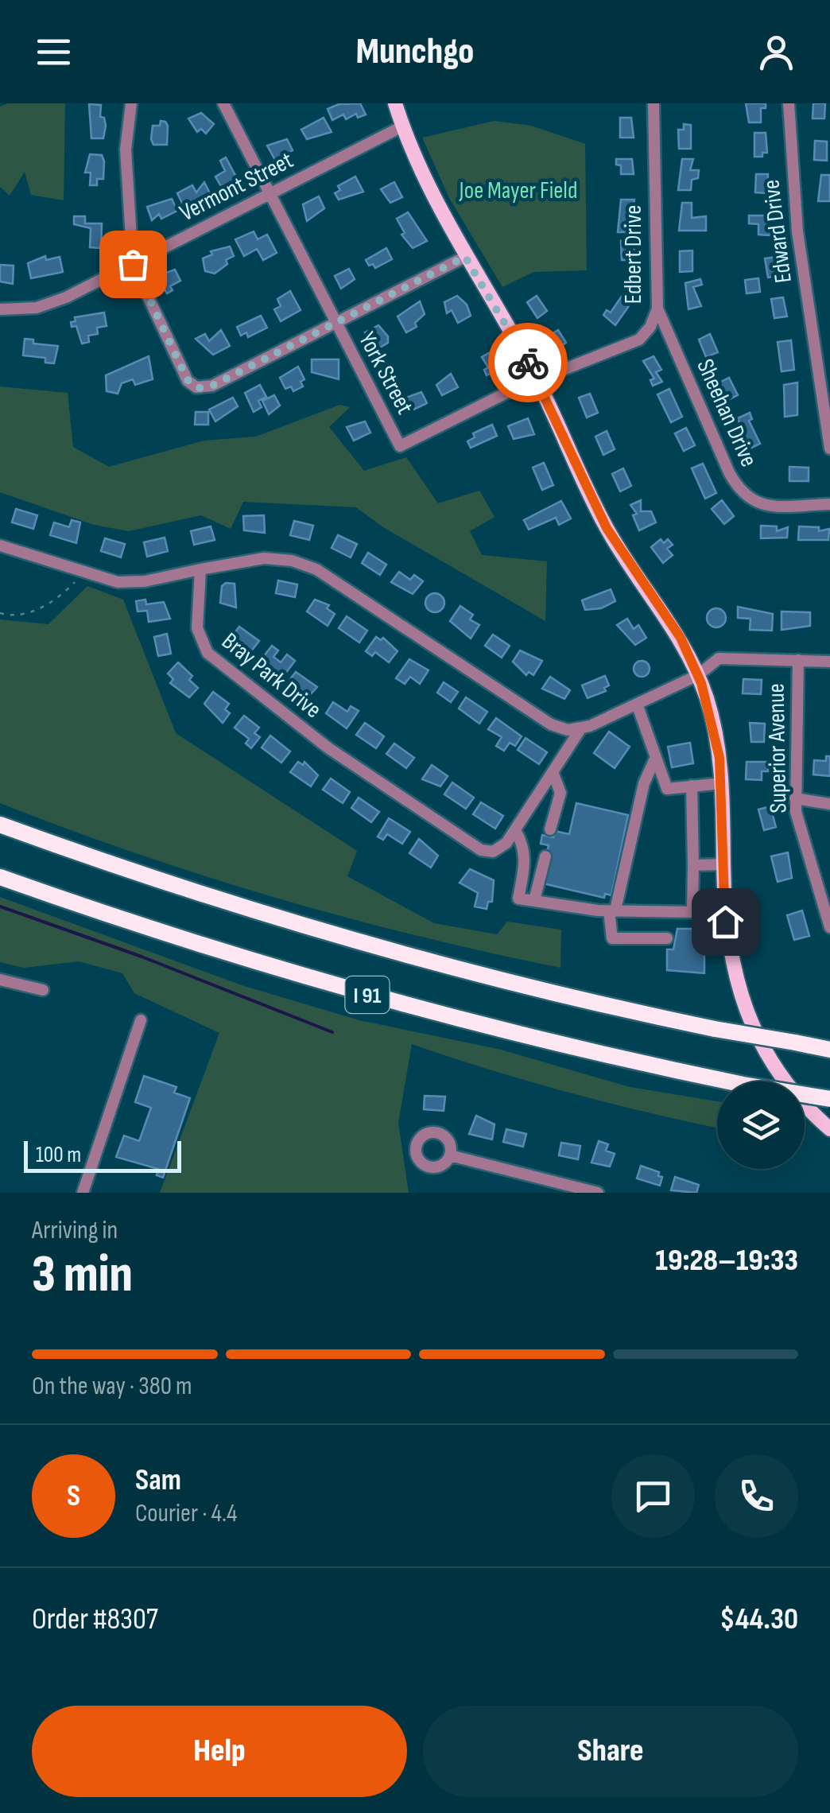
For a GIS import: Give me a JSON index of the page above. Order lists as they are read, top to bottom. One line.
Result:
{"streets":{"highway":["I 91"],"street":["Vermont Street","Edward Drive","Edbert Drive","York Street","Sheehan Drive","Bray Park Drive","Superior Avenue"]},"crossings":[["Vermont Street","York Street"],["Edbert Drive","York Street"],["Edbert Drive","Sheehan Drive"]],"parks":["Joe Mayer Field"],"scale_bar":"100 m","page":{"header":"Munchgo","scale":"100 m","heading":["3 min","Arriving in","19:28–19:33"],"panel":["Sam","Courier · 4.4","Order #8307","$44.30"],"bar":"On the way · 380 m","round":"S","buttons":["Help","Share"]}}
